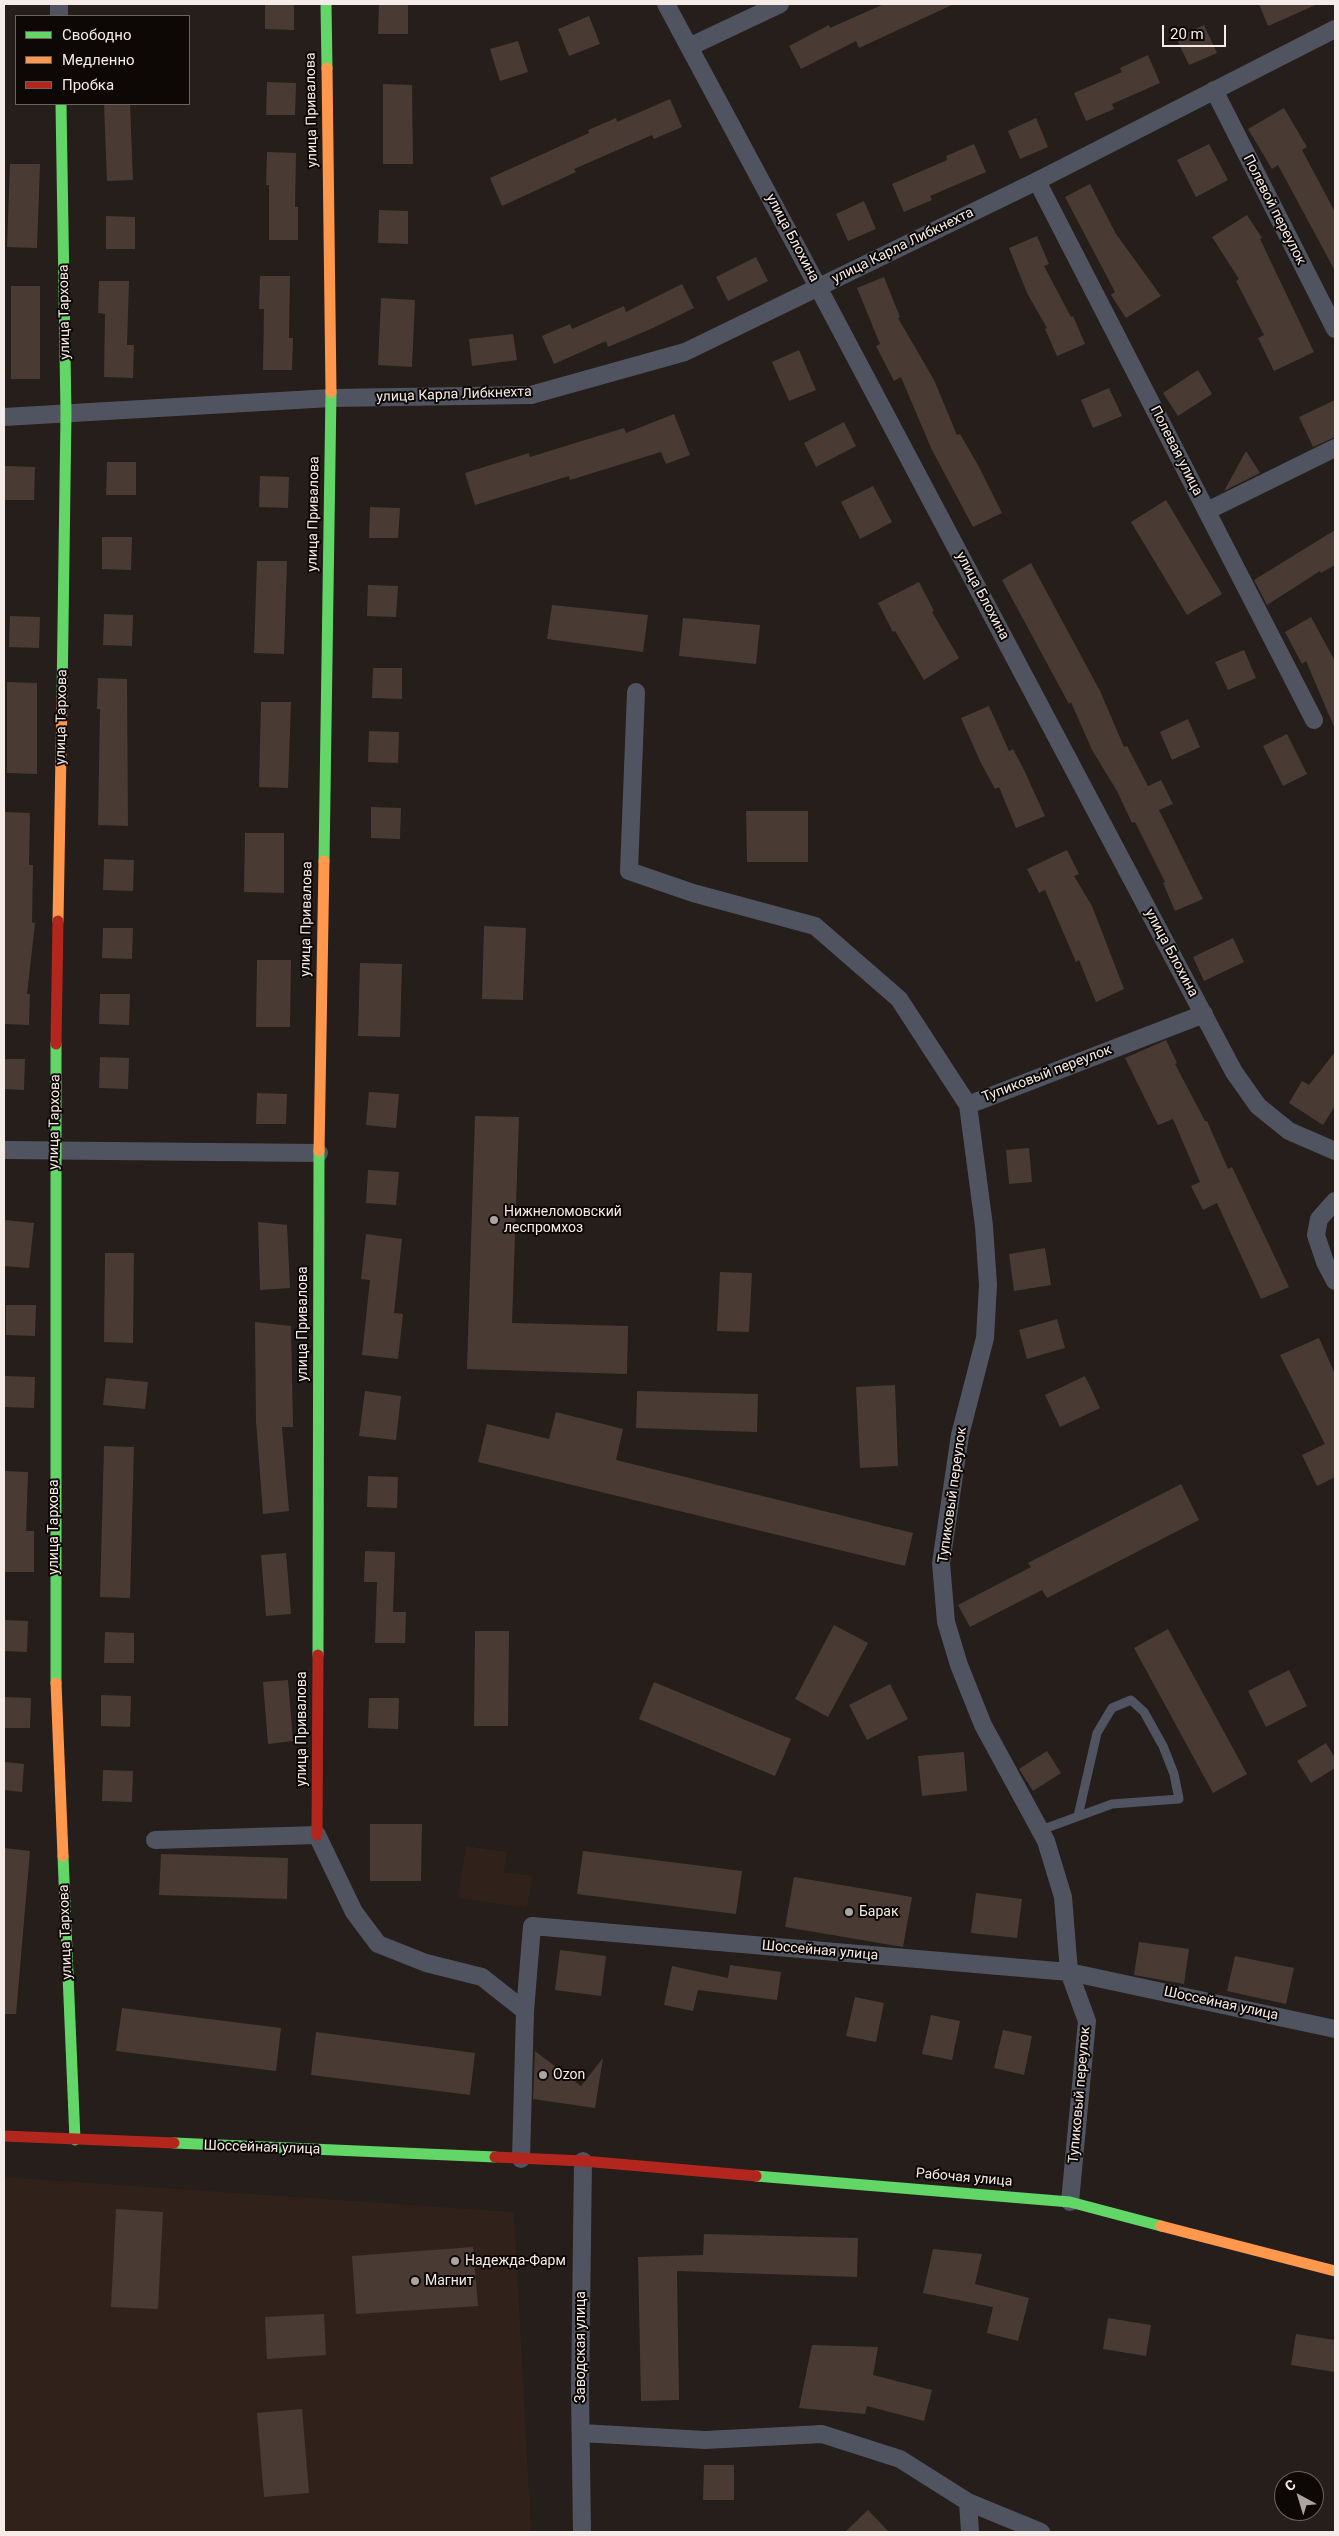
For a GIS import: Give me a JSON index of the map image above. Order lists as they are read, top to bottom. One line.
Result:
{"streets":{"street":["улица Привалова","Полевой переулок","улица Блохина","улица Карла Либкнехта","улица Тархова","Полевая улица","Тупиковый переулок","Шоссейная улица","Рабочая улица","Заводская улица"]},"crossings":[["улица Привалова","улица Карла Либкнехта"],["Полевой переулок","улица Карла Либкнехта"],["улица Блохина","улица Карла Либкнехта"],["улица Блохина","Тупиковый переулок"],["улица Карла Либкнехта","улица Тархова"],["улица Карла Либкнехта","Полевая улица"],["улица Тархова","Шоссейная улица"],["Тупиковый переулок","Шоссейная улица"],["Тупиковый переулок","Рабочая улица"],["Шоссейная улица","Рабочая улица"],["Шоссейная улица","Заводская улица"],["Рабочая улица","Заводская улица"]],"places":["Нижнеломовский леспромхоз","Барак","Ozon","Надежда-Фарм","Магнит"],"legend":["Свободно","Медленно","Пробка"],"scale_bar":"20 m","north":"top left"}
